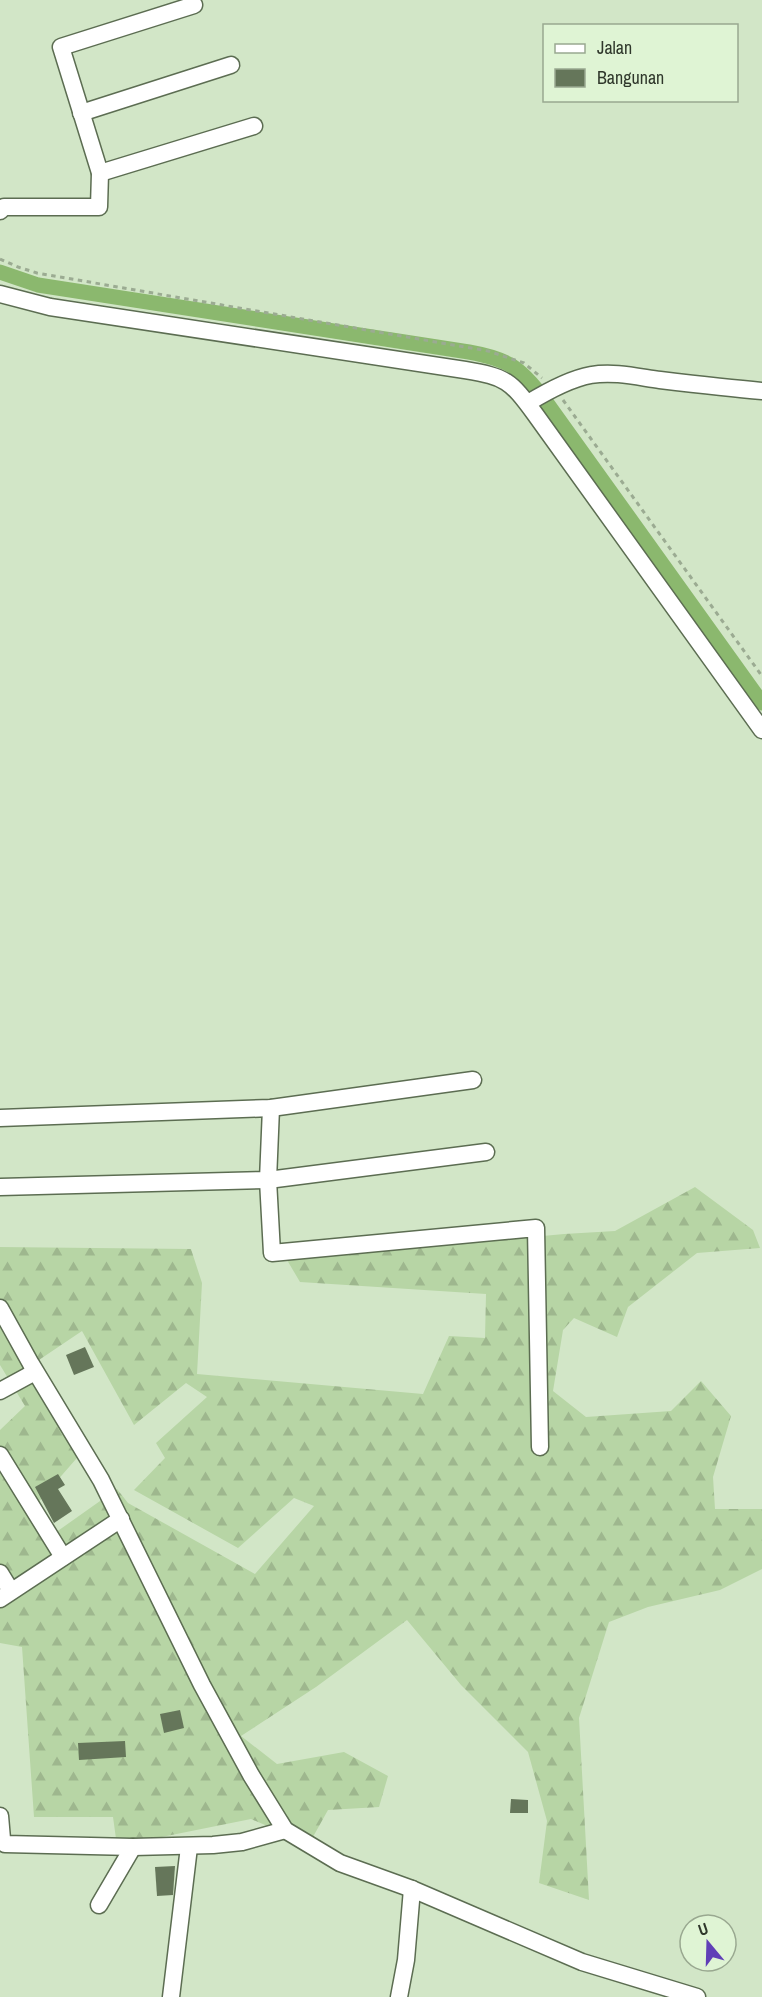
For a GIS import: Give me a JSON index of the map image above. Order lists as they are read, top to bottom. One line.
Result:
{"legend":["Jalan","Bangunan"],"north":"top"}
